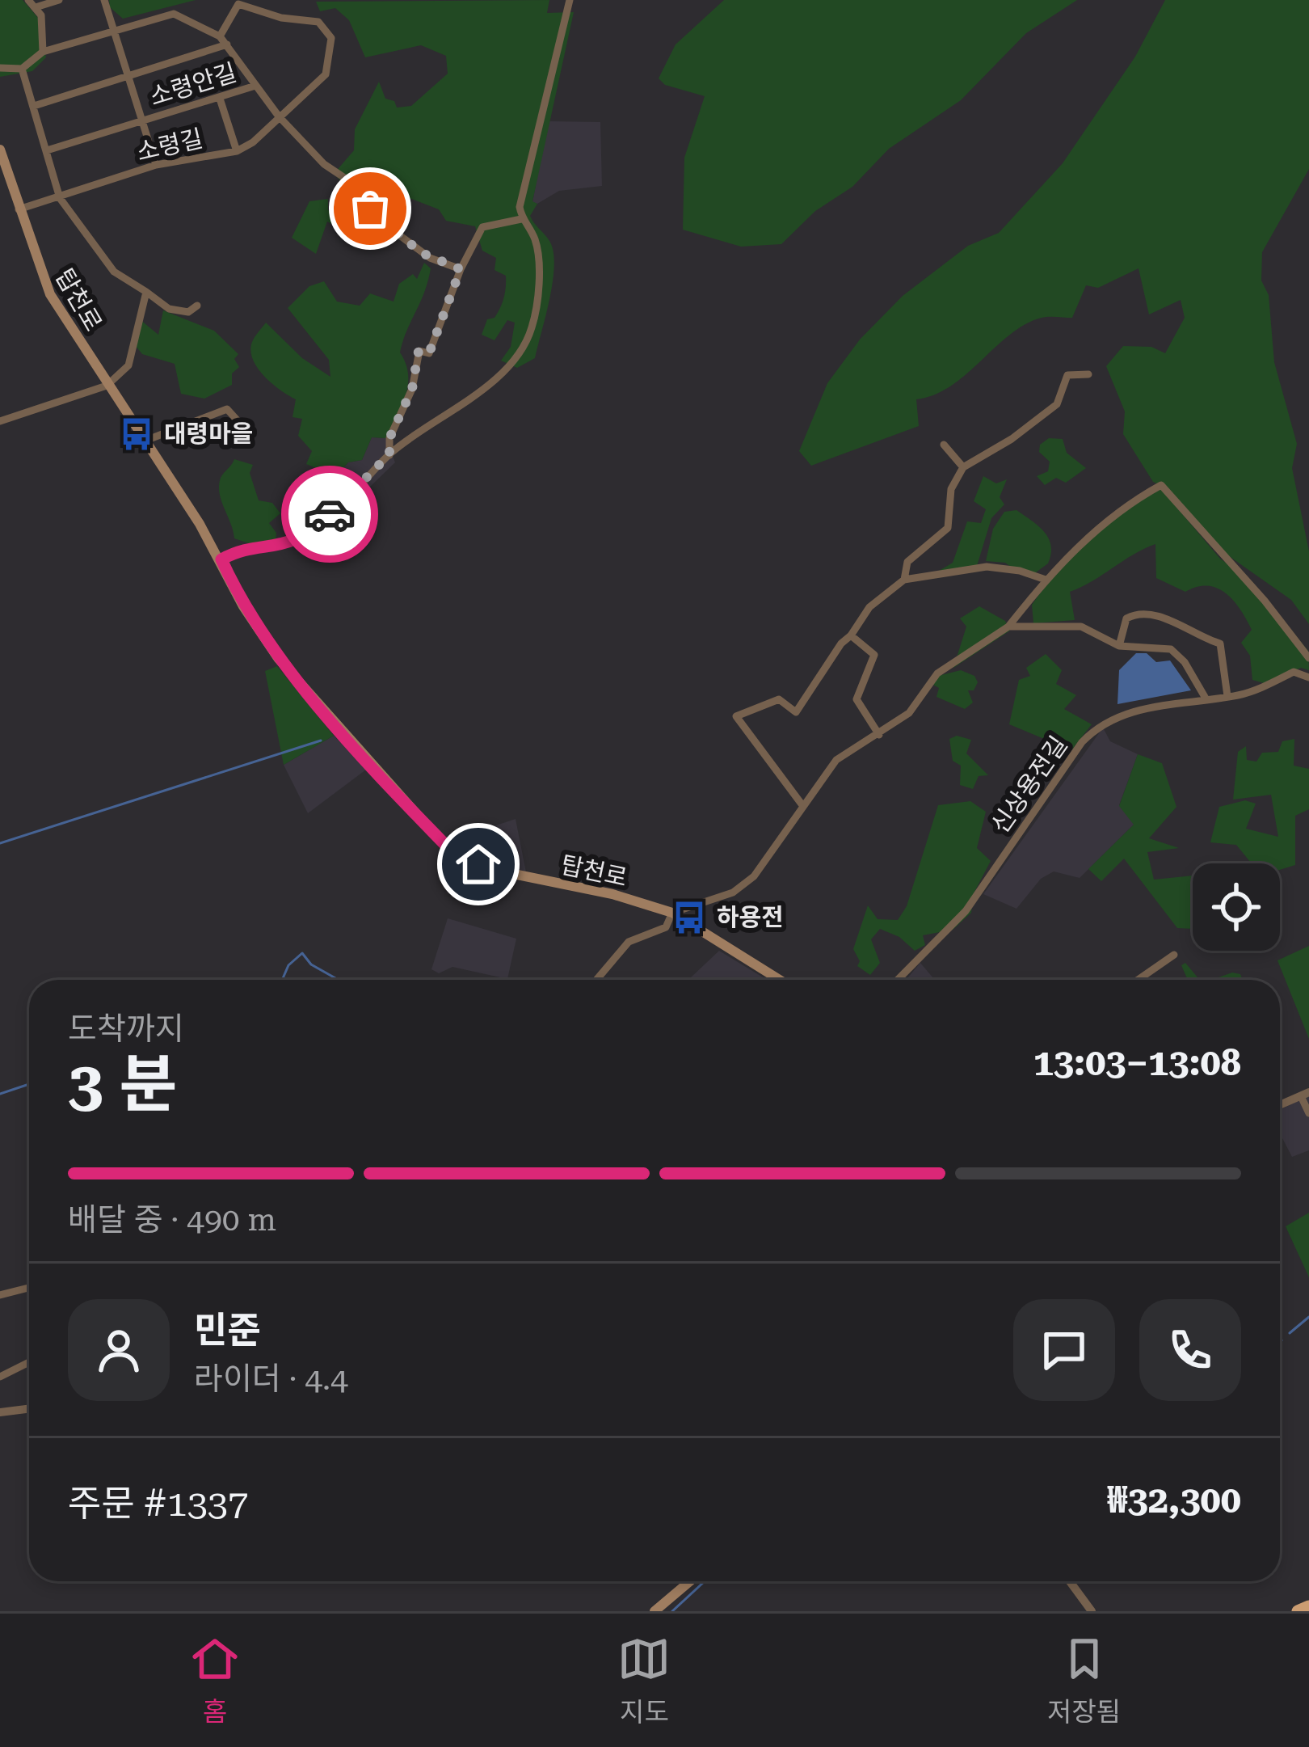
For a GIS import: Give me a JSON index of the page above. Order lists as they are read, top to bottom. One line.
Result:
{"streets":{"main road":["탑천로"],"street":["소령안길","소령길","신상용전길"]},"crossings":[["소령안길","소령길"],["소령길","탑천로"]],"places":{"bus stop":["대령마을","하용전"]},"page":{"heading":["3 분","도착까지","13:03–13:08"],"panel":["민준","라이더 · 4.4","주문 #1337","₩32,300"],"bar":"배달 중 · 490 m","tabs":["홈","지도","저장됨"]}}
